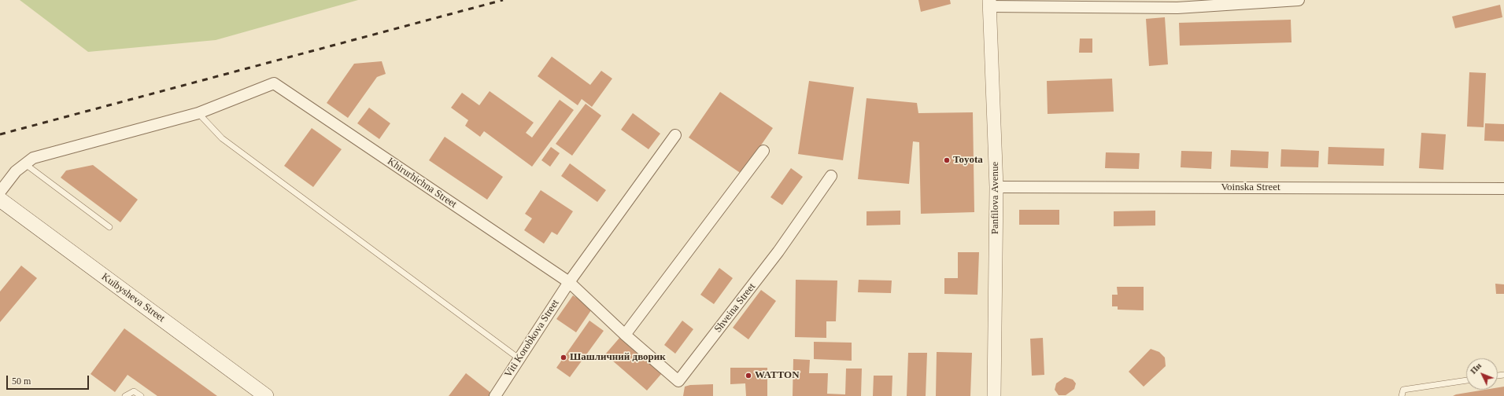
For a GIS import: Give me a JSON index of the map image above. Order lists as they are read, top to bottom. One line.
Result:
{"streets":{"main road":["Kuibysheva Street"],"street":["Khirurhichna Street","Voinska Street","Panfilova Avenue","Shveina Street","Viti Korobkova Street"]},"crossings":[["Khirurhichna Street","Shveina Street"],["Khirurhichna Street","Viti Korobkova Street"],["Voinska Street","Panfilova Avenue"],["Shveina Street","Viti Korobkova Street"]],"places":["Toyota","Шашличний дворик","WATTON"],"scale_bar":"50 m","north":"top left"}
